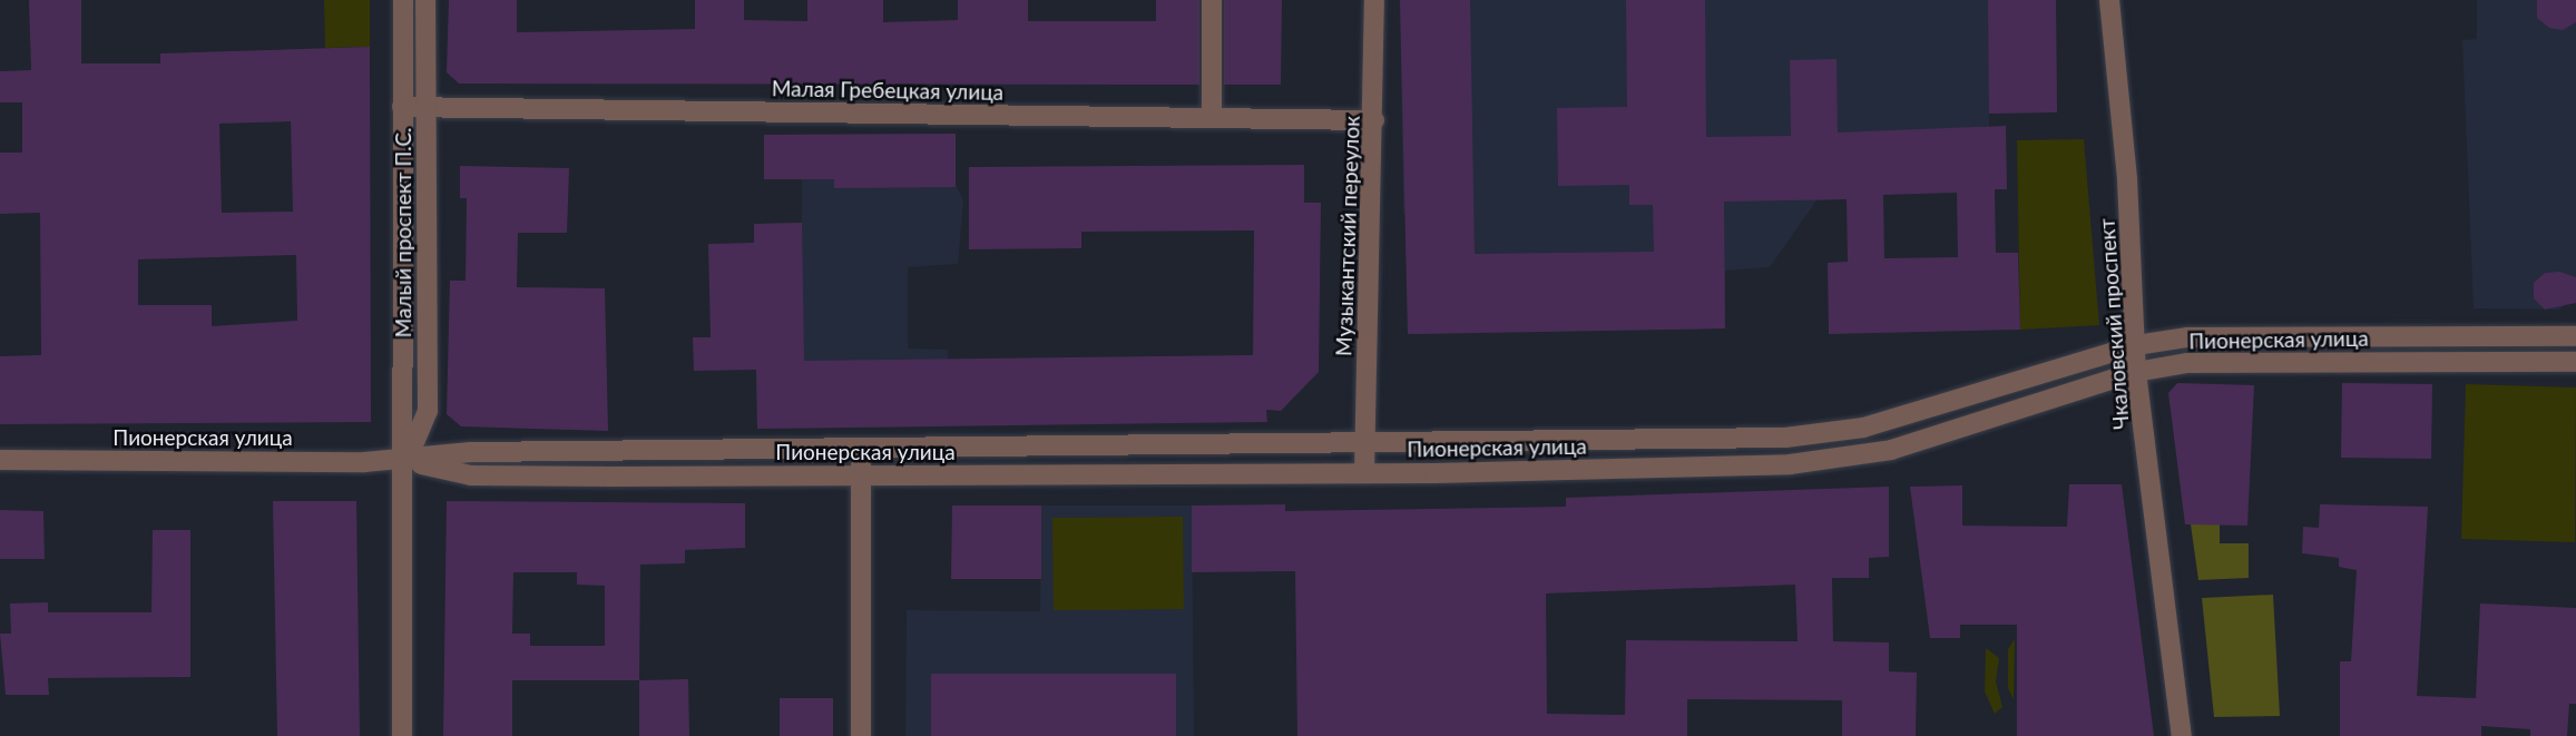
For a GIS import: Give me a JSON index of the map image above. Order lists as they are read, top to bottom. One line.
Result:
{"streets":{"street":["Малая Гребецкая улица","Малый проспект П.С.","Музыкантский переулок","Чкаловский проспект","Пионерская улица"]},"crossings":[["Малая Гребецкая улица","Малый проспект П.С."],["Малая Гребецкая улица","Музыкантский переулок"],["Малый проспект П.С.","Пионерская улица"],["Музыкантский переулок","Пионерская улица"],["Чкаловский проспект","Пионерская улица"]]}
